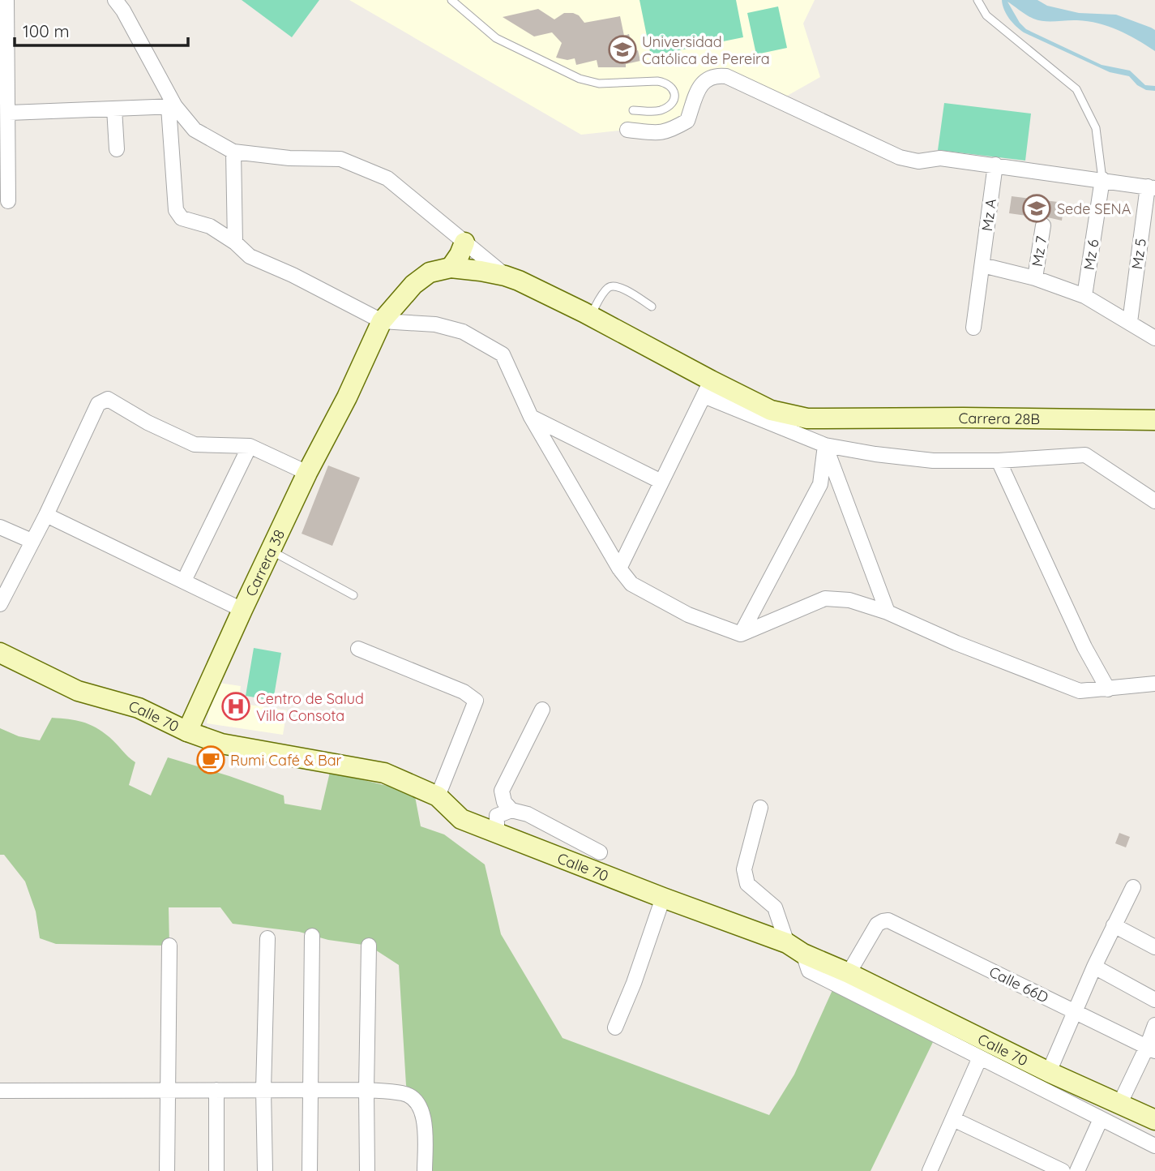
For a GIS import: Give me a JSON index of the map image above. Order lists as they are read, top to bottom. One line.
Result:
{"streets":{"street":["Mz A","Mz 7","Mz 5","Mz 6","Carrera 28B","Carrera 38","Calle 70","Calle 66D"]},"crossings":[["Carrera 28B","Carrera 38"],["Carrera 38","Calle 70"],["Calle 70","Calle 66D"]],"places":{"school or university":["Universidad Católica de Pereira","Sede SENA"],"hospital":["Centro de Salud Villa Consota"],"cafe":["Rumi Café & Bar"]},"scale_bar":"100 m"}
